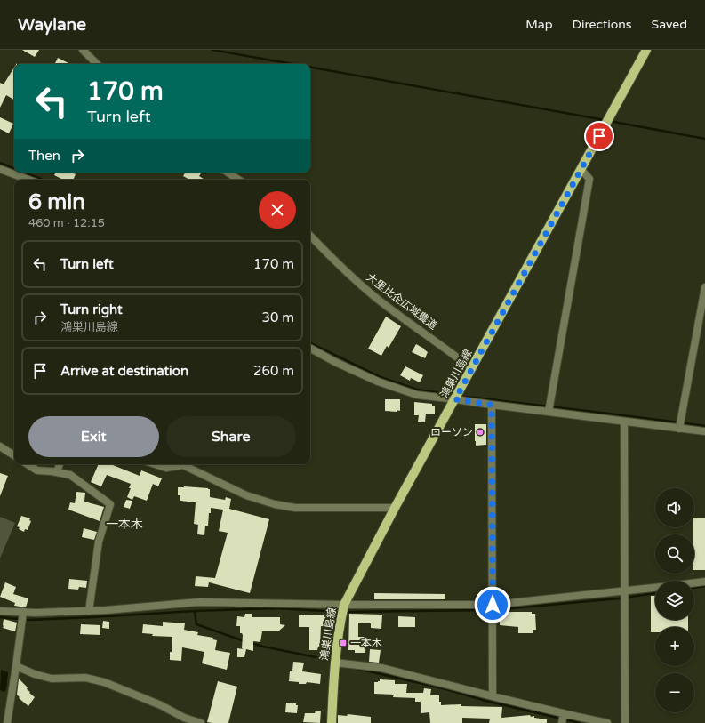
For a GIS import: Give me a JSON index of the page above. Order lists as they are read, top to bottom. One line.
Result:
{"streets":{"main road":["鴻巣川島線"],"street":["大里比企広域農道"]},"crossings":[["大里比企広域農道","鴻巣川島線"]],"districts":["一本木"],"places":{"other":["ローソン"],"transit":["一本木"]},"page":{"header":"Waylane","nav":["Map","Directions","Saved"],"turn":["170 m","Turn left"],"then":"Then","heading":["6 min","460 m · 12:15"],"list":[{"name":"Turn left","value":"170 m"},{"name":"Turn right","note":"鴻巣川島線","value":"30 m"},{"name":"Arrive at destination","value":"260 m"}],"buttons":["Exit","Share"],"map_buttons":["+","−"]}}
